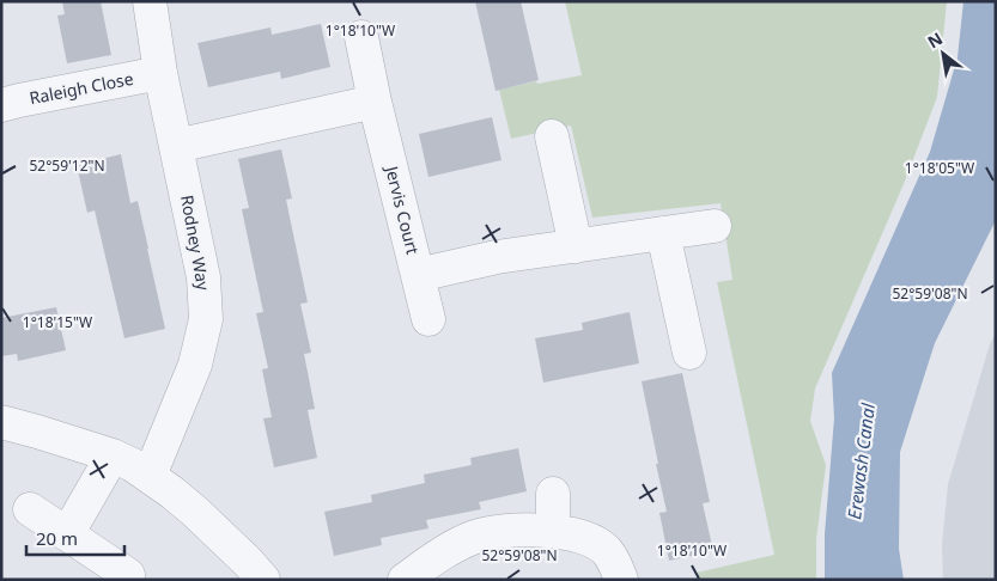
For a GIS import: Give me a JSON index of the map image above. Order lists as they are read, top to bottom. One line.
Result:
{"streets":{"street":["Raleigh Close","Jervis Court","Rodney Way"]},"crossings":[["Raleigh Close","Rodney Way"]],"water":["Erewash Canal"],"scale_bar":"20 m","north":"top left","coordinates":["1°18'10\"W","52°59'12\"N","1°18'05\"W","52°59'08\"N","1°18'15\"W"]}
